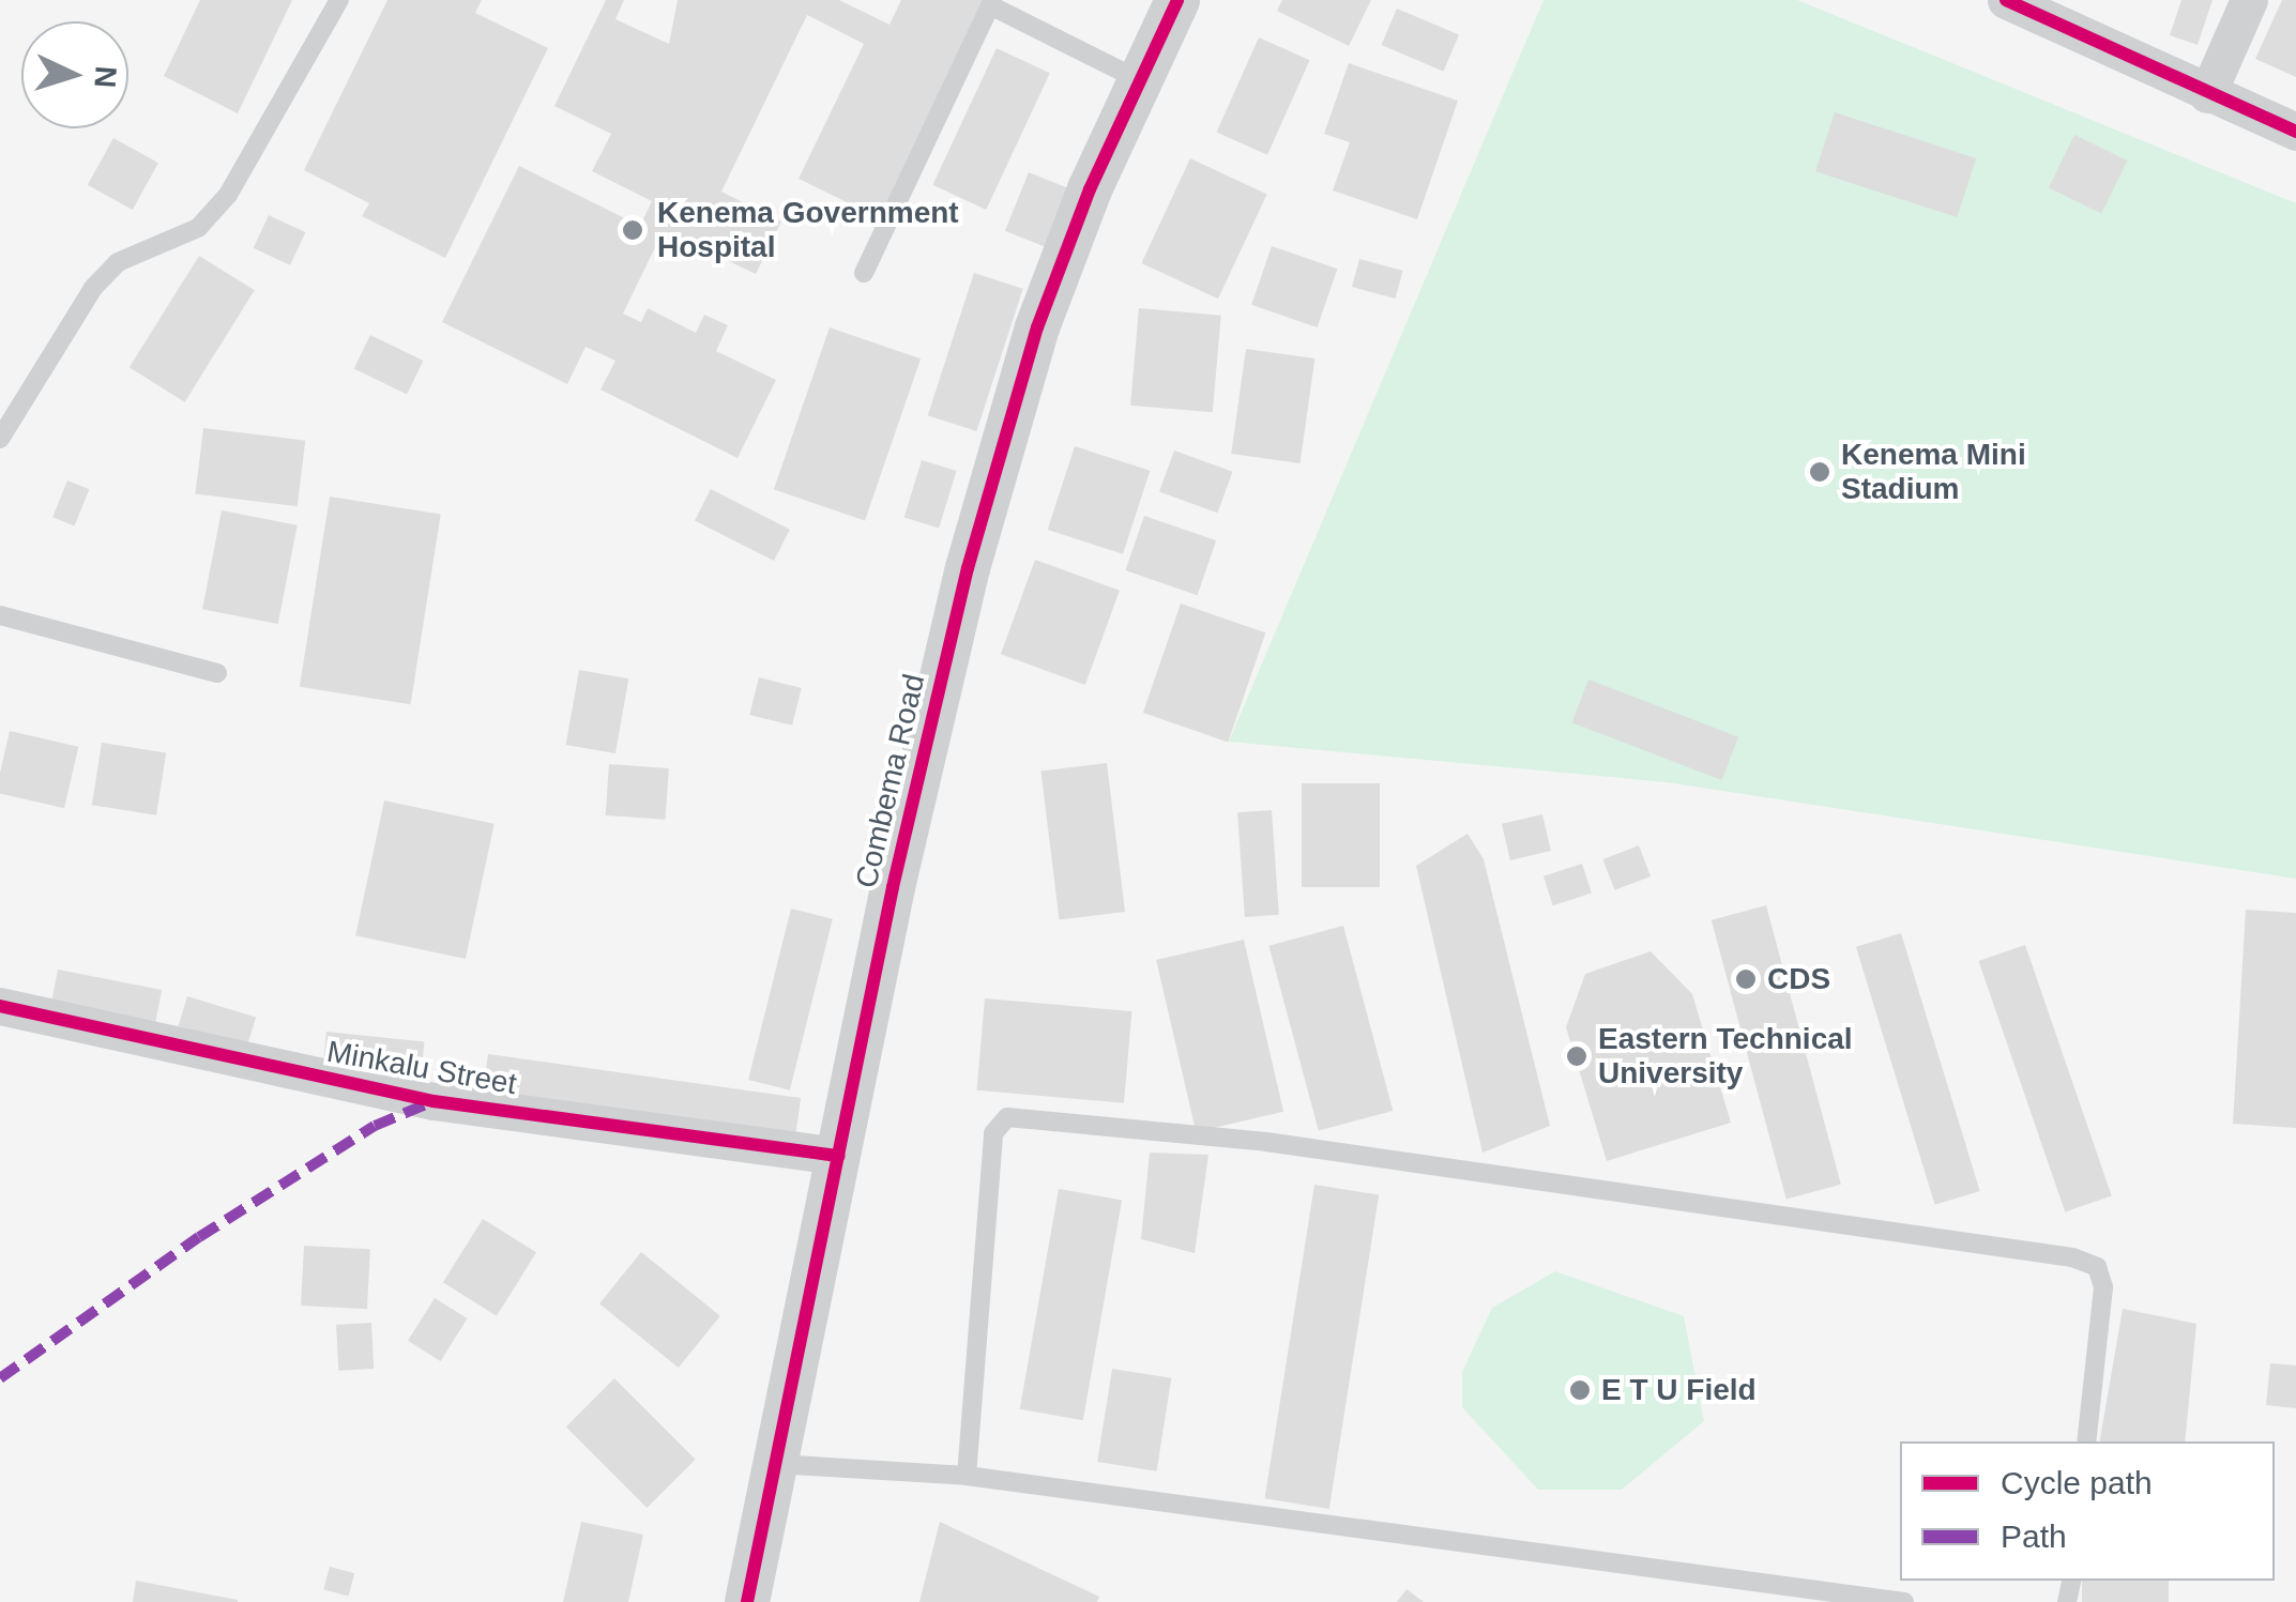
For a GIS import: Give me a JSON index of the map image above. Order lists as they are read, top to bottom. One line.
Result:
{"streets":{"street":["Combema Road","Minkalu Street"]},"crossings":[["Combema Road","Minkalu Street"]],"places":["Kenema Government Hospital","Kenema Mini Stadium","CDS","Eastern Technical University","E T U Field"],"legend":["Cycle path","Path"],"north":"right"}
